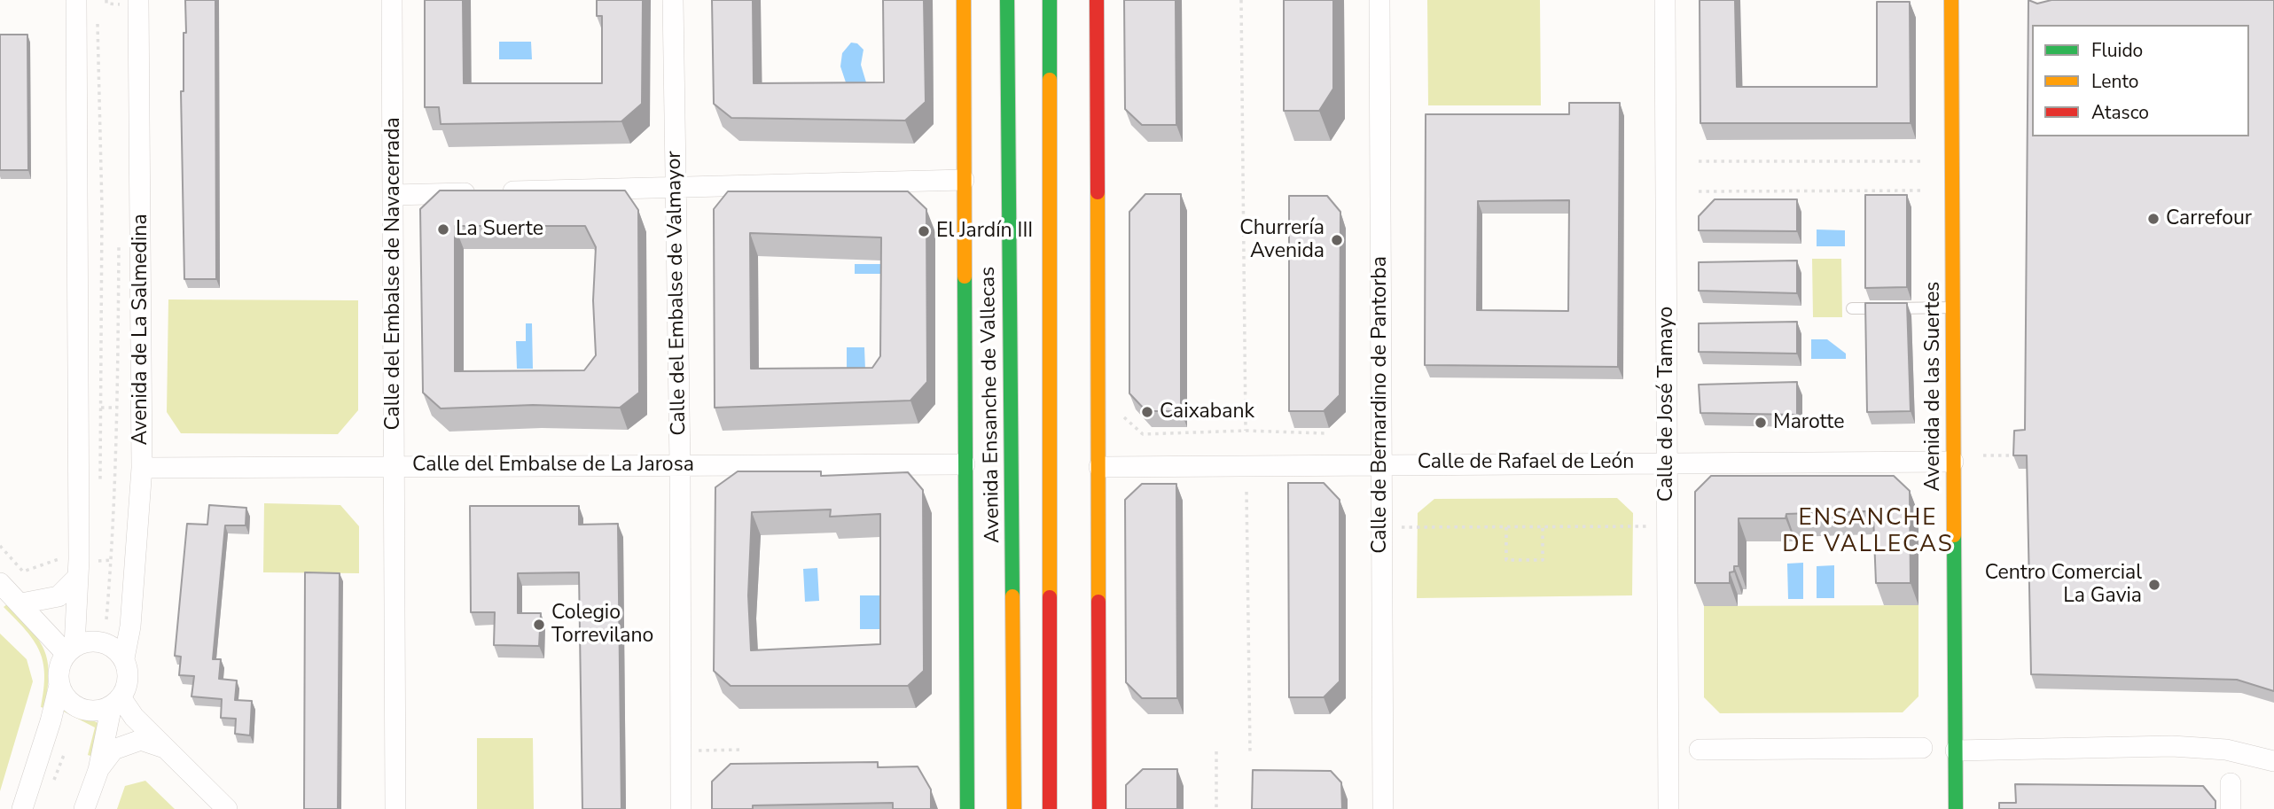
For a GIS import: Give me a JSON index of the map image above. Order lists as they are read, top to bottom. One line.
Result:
{"streets":{"main road":["Avenida de las Suertes","Avenida Ensanche de Vallecas"],"street":["Calle del Embalse de Navacerrada","Calle del Embalse de Valmayor","Avenida de La Salmedina","Calle de José Tamayo","Calle de Bernardino de Pantorba","Calle de Rafael de León","Calle del Embalse de La Jarosa"]},"crossings":[["Calle del Embalse de Navacerrada","Calle del Embalse de La Jarosa"],["Calle del Embalse de Valmayor","Calle del Embalse de La Jarosa"],["Avenida de La Salmedina","Calle del Embalse de La Jarosa"],["Avenida de las Suertes","Calle de Rafael de León"],["Calle de José Tamayo","Calle de Rafael de León"],["Avenida Ensanche de Vallecas","Calle del Embalse de La Jarosa"],["Calle de Bernardino de Pantorba","Calle de Rafael de León"]],"districts":["ENSANCHE DE VALLECAS"],"places":["Carrefour","La Suerte","El Jardín III","Churrería Avenida","Caixabank","Marotte","Centro Comercial La Gavia","Colegio Torrevilano"],"legend":["Fluido","Lento","Atasco"]}
